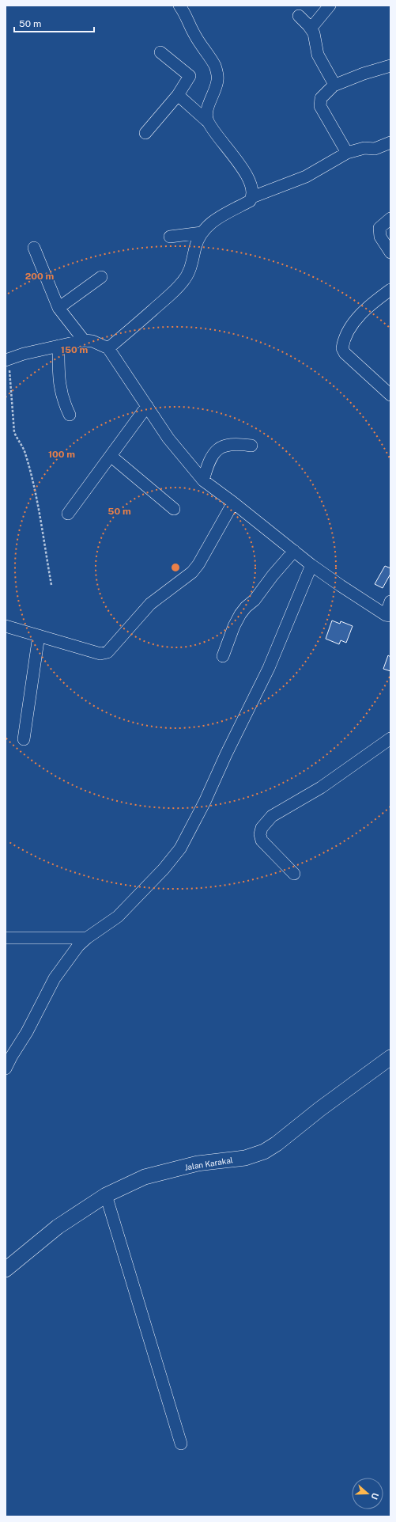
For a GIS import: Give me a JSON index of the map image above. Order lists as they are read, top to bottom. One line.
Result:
{"streets":{"main road":["Jalan Karakal"]},"scale_bar":"50 m","north":"right","rings":["200 m","150 m","100 m","50 m"]}
